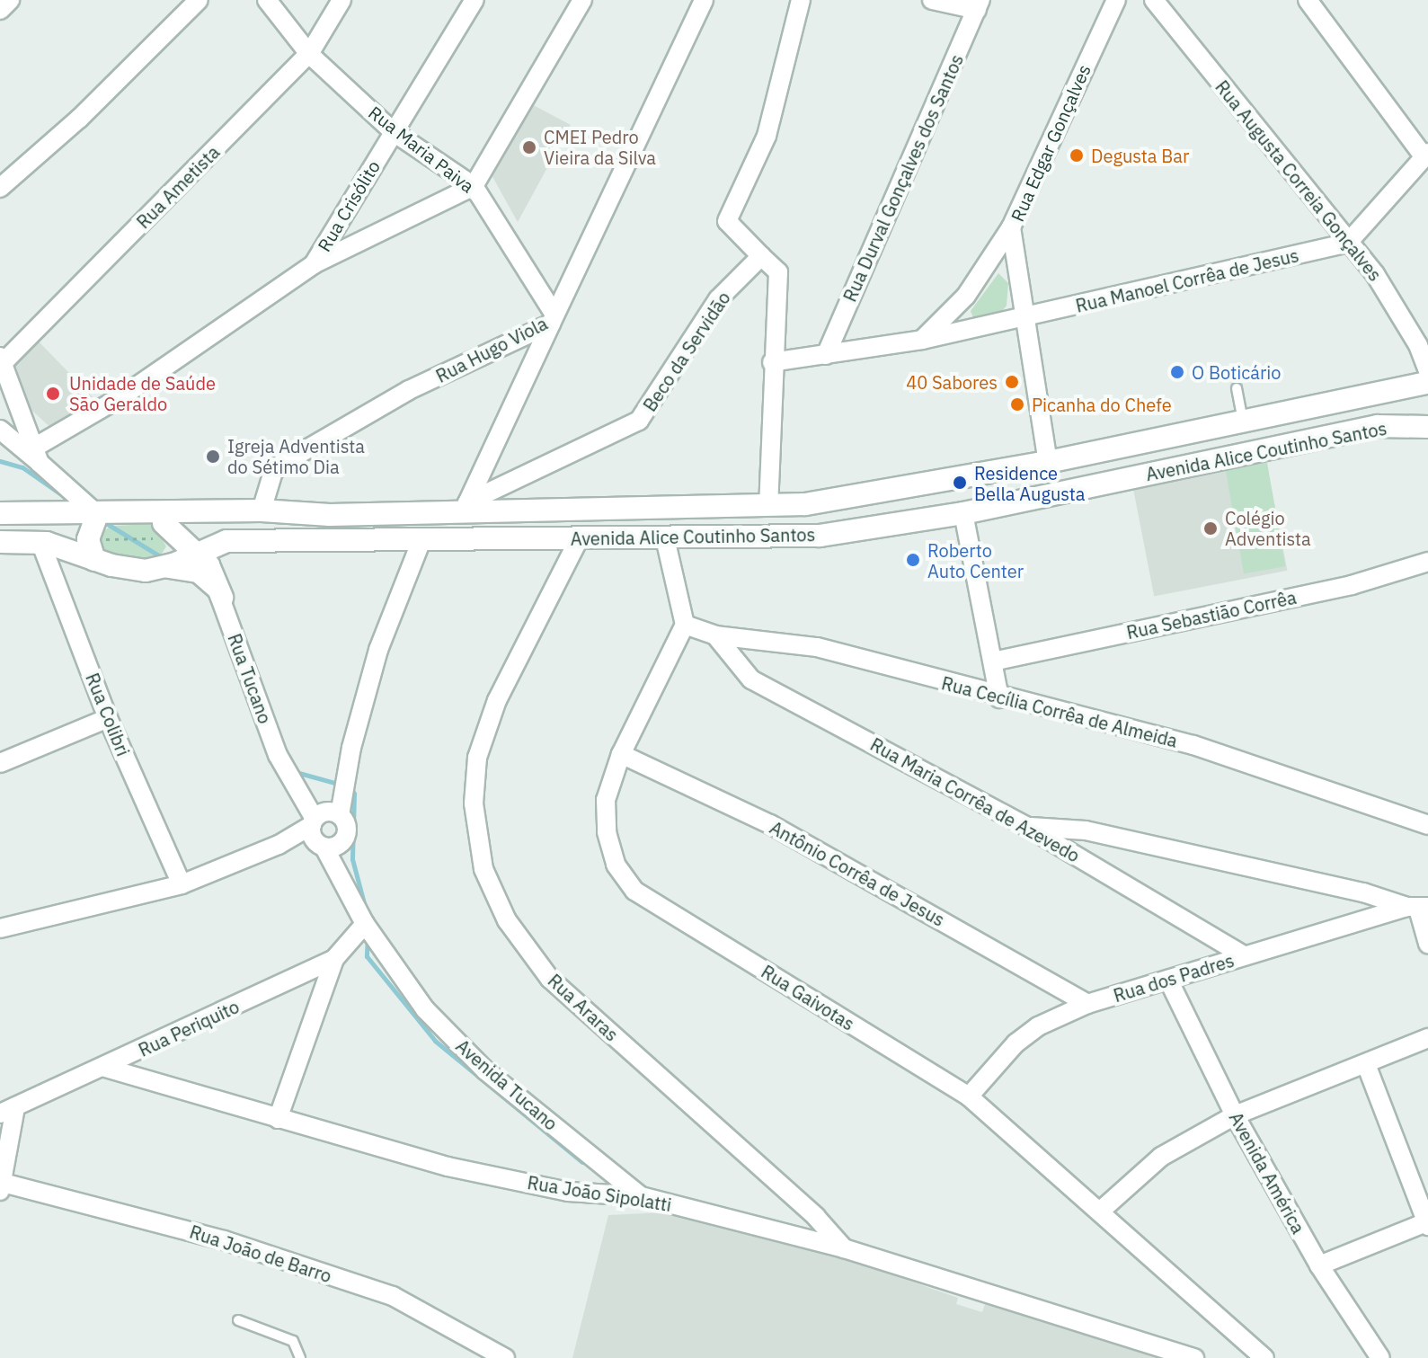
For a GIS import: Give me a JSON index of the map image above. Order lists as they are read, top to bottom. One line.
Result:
{"streets":{"main road":["Avenida Alice Coutinho Santos"],"street":["Rua Edgar Gonçalves","Rua Maria Paiva","Rua Durval Gonçalves dos Santos","Rua Augusta Correia Gonçalves","Rua Ametista","Rua Crisólito","Rua Manoel Corrêa de Jesus","Rua Hugo Viola","Beco da Servidão","Rua Sebastião Corrêa","Rua Tucano","Rua Cecília Corrêa de Almeida","Rua Colibri","Rua Maria Corrêa de Azevedo","Antônio Corrêa de Jesus","Rua dos Padres","Rua Gaivotas","Rua Araras","Rua Periquito","Avenida Tucano","Avenida América","Rua João Sipolatti","Rua João de Barro"]},"crossings":[["Rua Edgar Gonçalves","Rua Manoel Corrêa de Jesus"],["Rua Edgar Gonçalves","Avenida Alice Coutinho Santos"],["Rua Maria Paiva","Rua Ametista"],["Rua Maria Paiva","Rua Crisólito"],["Rua Maria Paiva","Rua Hugo Viola"],["Rua Durval Gonçalves dos Santos","Rua Manoel Corrêa de Jesus"],["Rua Augusta Correia Gonçalves","Rua Manoel Corrêa de Jesus"],["Rua Hugo Viola","Avenida Alice Coutinho Santos"],["Beco da Servidão","Avenida Alice Coutinho Santos"],["Avenida Alice Coutinho Santos","Rua Tucano"],["Avenida Alice Coutinho Santos","Rua Colibri"],["Avenida Alice Coutinho Santos","Rua Araras"],["Rua Tucano","Avenida Tucano"],["Rua Cecília Corrêa de Almeida","Rua Maria Corrêa de Azevedo"],["Rua Cecília Corrêa de Almeida","Rua Gaivotas"],["Rua Maria Corrêa de Azevedo","Rua dos Padres"],["Antônio Corrêa de Jesus","Rua dos Padres"],["Antônio Corrêa de Jesus","Rua Gaivotas"],["Rua dos Padres","Rua Gaivotas"],["Rua dos Padres","Avenida América"],["Rua Araras","Rua João Sipolatti"],["Rua Periquito","Avenida Tucano"],["Rua Periquito","Rua João Sipolatti"],["Avenida Tucano","Rua João Sipolatti"]],"places":["CMEI Pedro Vieira da Silva","Degusta Bar","O Boticário","40 Sabores","Unidade de Saúde São Geraldo","Picanha do Chefe","Igreja Adventista do Sétimo Dia","Residence Bella Augusta","Colégio Adventista","Roberto Auto Center"]}
